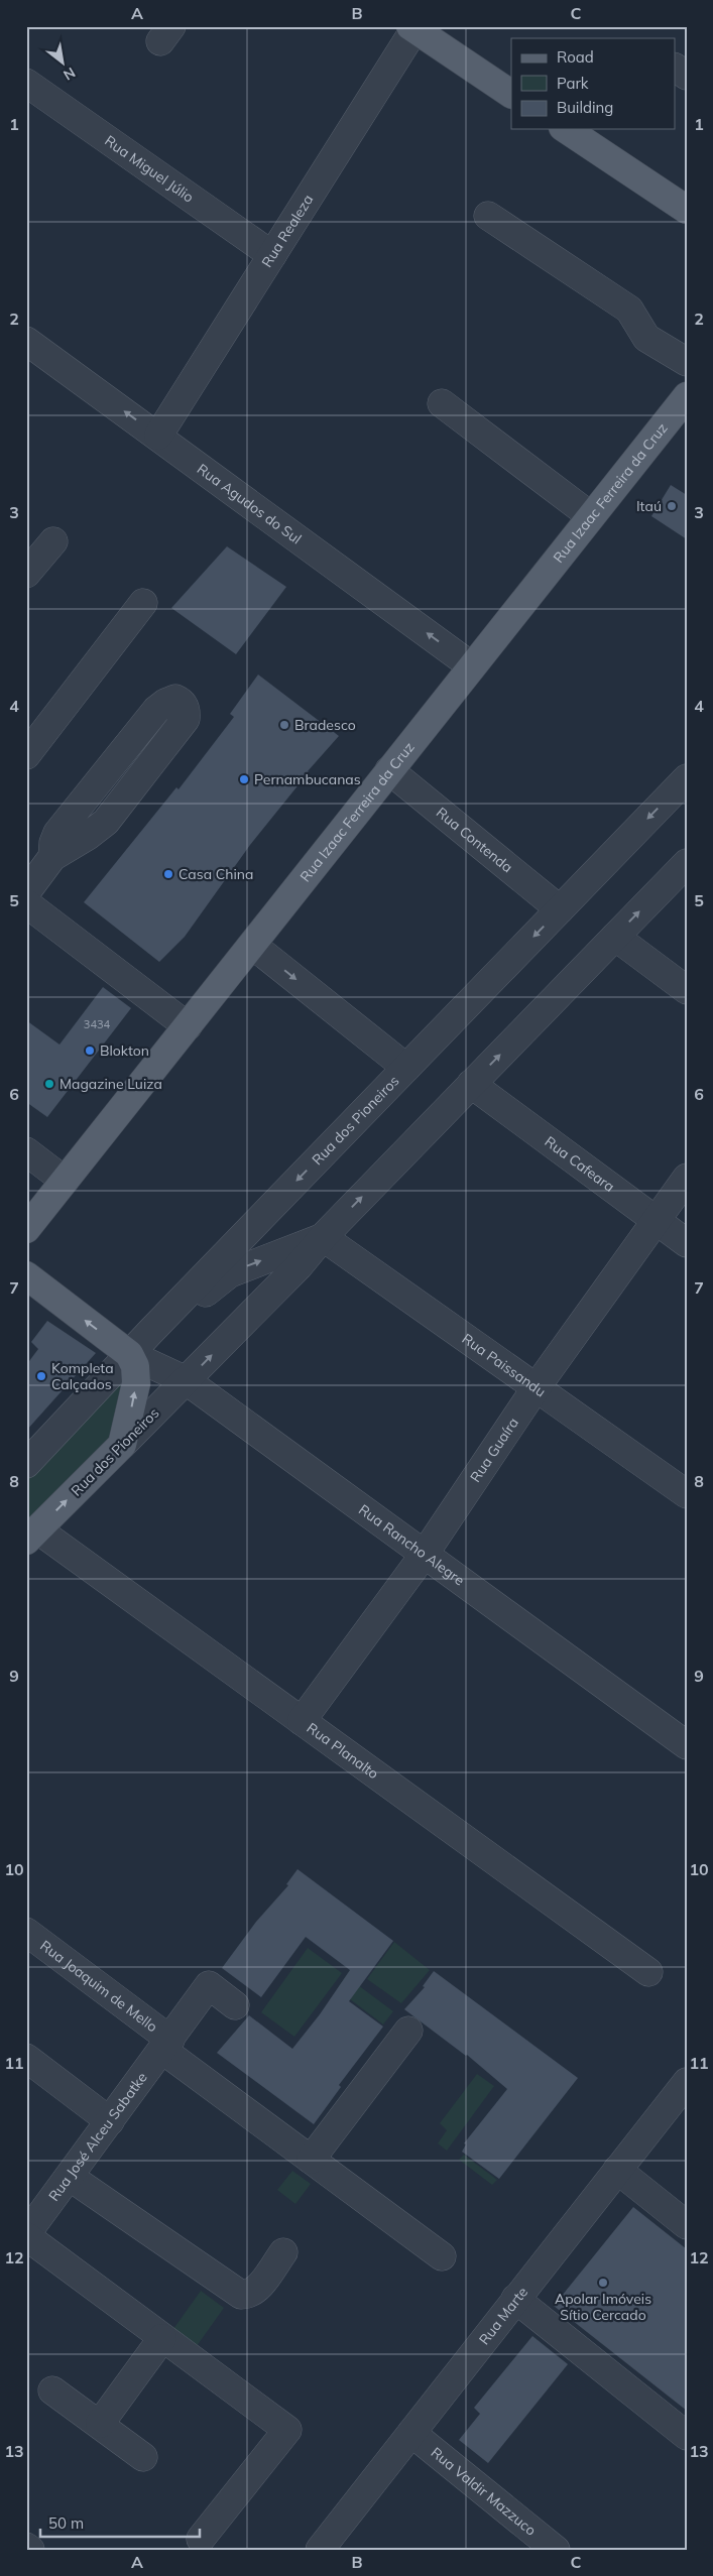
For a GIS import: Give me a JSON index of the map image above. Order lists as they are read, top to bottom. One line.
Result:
{"streets":{"main road":["Rua Izaac Ferreira da Cruz","Rua dos Pioneiros","Rua Rancho Alegre"],"street":["Rua Miguel Júlio","Rua Realeza","Rua Agudos do Sul","Rua Contenda","Rua Cafeara","Rua Paissandu","Rua Guaíra","Rua Planalto","Rua Joaquim de Mello","Rua José Alceu Sabatke","Rua Marte","Rua Valdir Mazzuco"]},"crossings":[["Rua Miguel Júlio","Rua Realeza"],["Rua Realeza","Rua Agudos do Sul"],["Rua Izaac Ferreira da Cruz","Rua Agudos do Sul"],["Rua Izaac Ferreira da Cruz","Rua Contenda"],["Rua Contenda","Rua dos Pioneiros"],["Rua dos Pioneiros","Rua Cafeara"],["Rua dos Pioneiros","Rua Paissandu"],["Rua dos Pioneiros","Rua Rancho Alegre"],["Rua dos Pioneiros","Rua Planalto"],["Rua Cafeara","Rua Guaíra"],["Rua Paissandu","Rua Guaíra"],["Rua Guaíra","Rua Rancho Alegre"],["Rua Guaíra","Rua Planalto"],["Rua Joaquim de Mello","Rua José Alceu Sabatke"],["Rua Marte","Rua Valdir Mazzuco"]],"places":["Itaú","Bradesco","Pernambucanas","Casa China","Blokton","Magazine Luiza","Kompleta Calçados","Apolar Imóveis Sítio Cercado"],"house_numbers":["3434"],"legend":["Road","Park","Building"],"scale_bar":"50 m","north":"bottom right","grid":{"columns":["A","B","C"],"rows":["1","2","3","4","5","6","7","8","9","10","11","12","13"]}}
